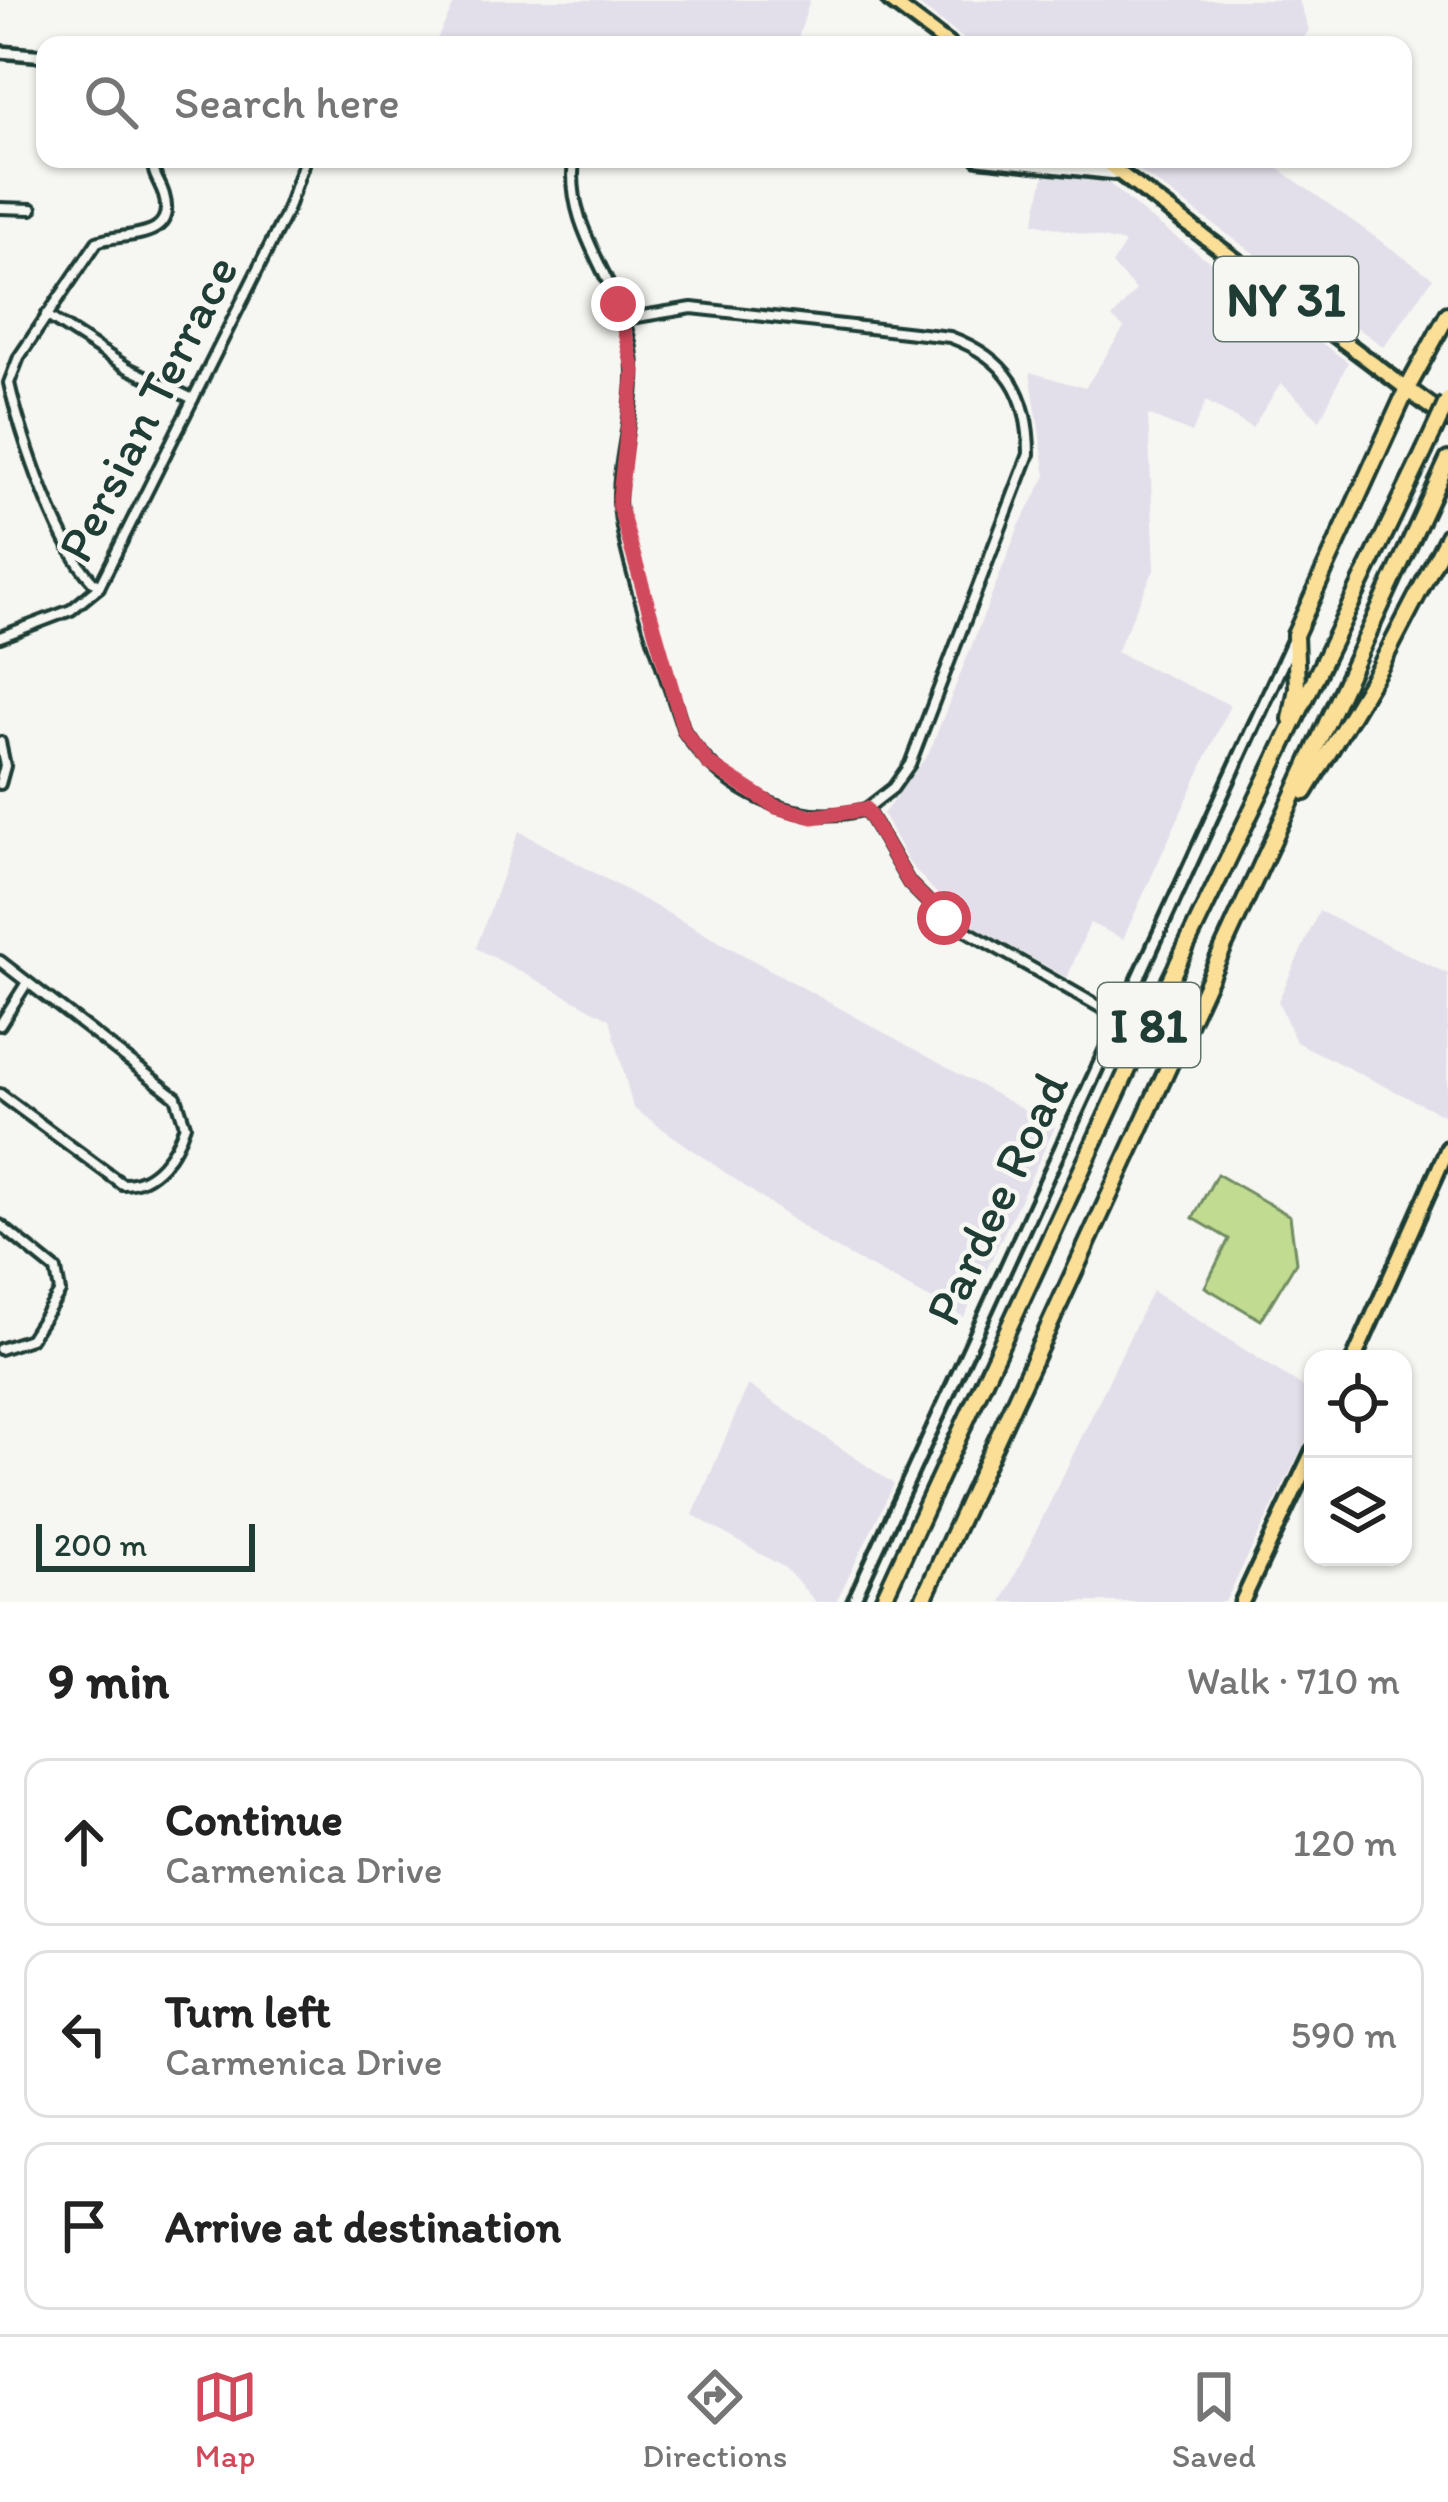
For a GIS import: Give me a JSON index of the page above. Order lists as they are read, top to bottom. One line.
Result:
{"streets":{"highway":["NY 31","I 81","Pardee Road"],"street":["Persian Terrace"]},"crossings":[["NY 31","Pardee Road"]],"scale_bar":"200 m","page":{"search":"Search here","scale":"200 m","heading":["9 min","Walk · 710 m"],"list":[["Continue","Carmenica Drive","120 m"],["Turn left","Carmenica Drive","590 m"],"Arrive at destination"],"nav":["Map","Directions","Saved"]}}
